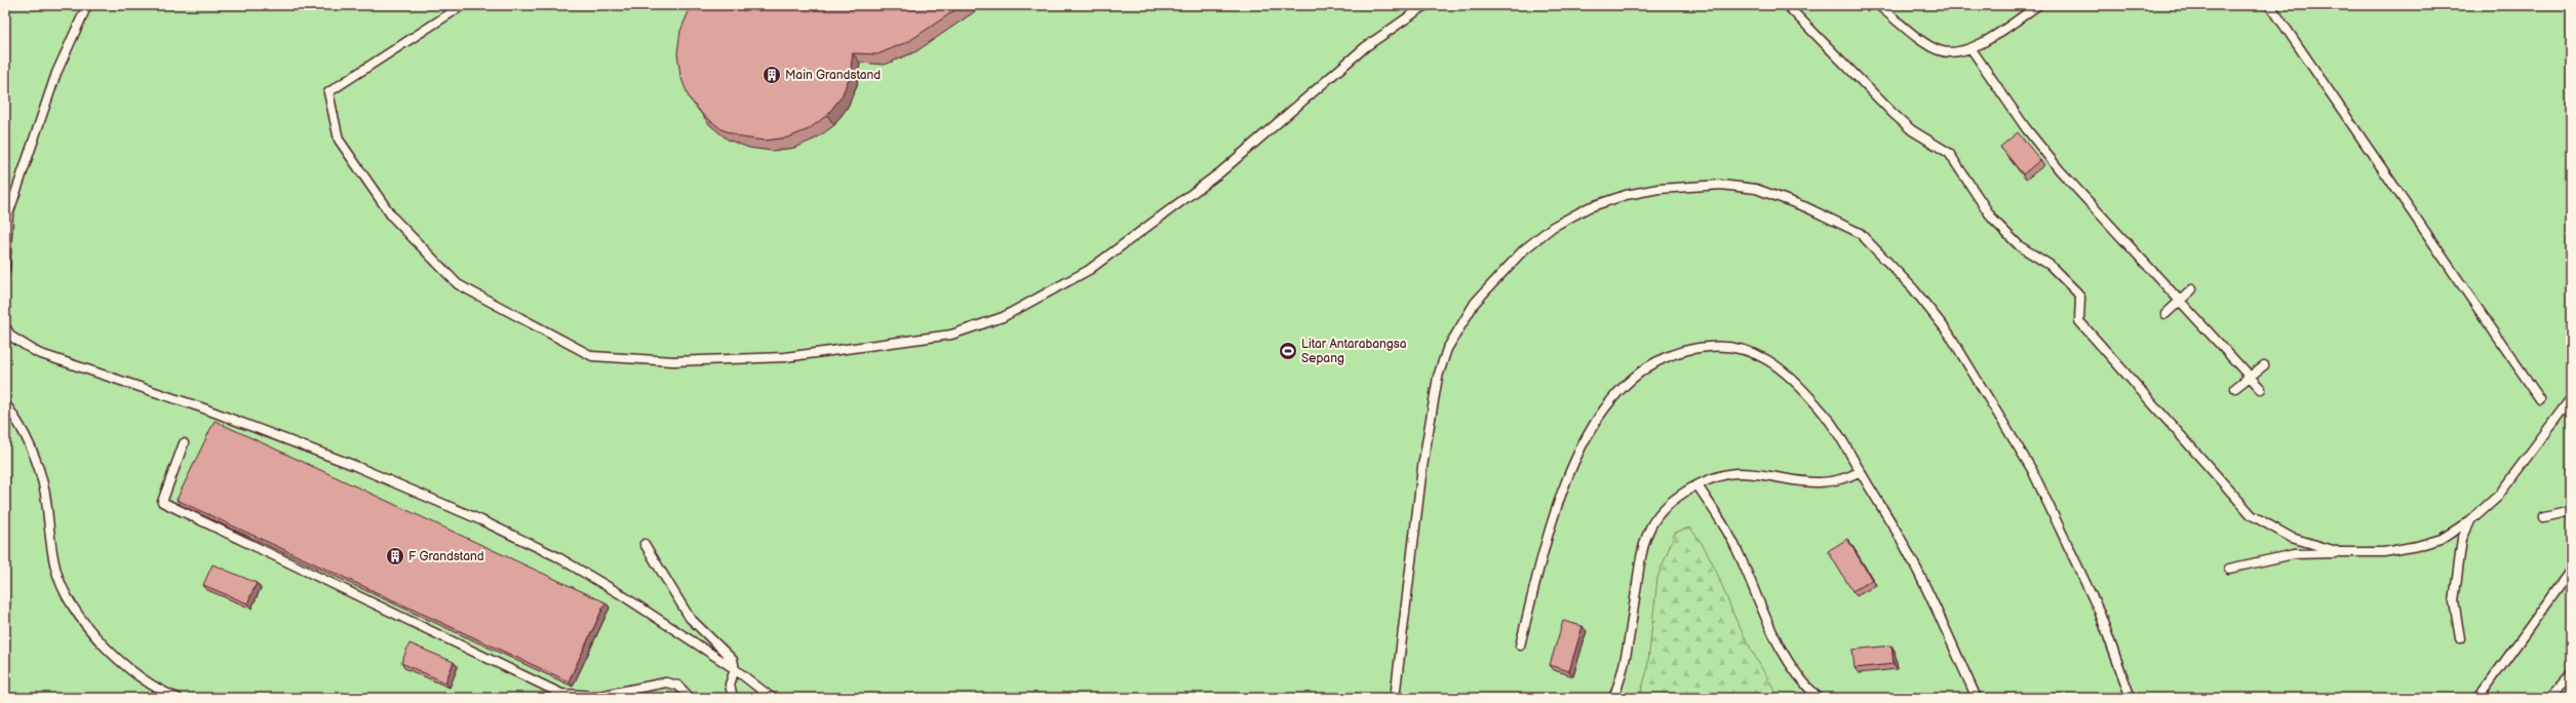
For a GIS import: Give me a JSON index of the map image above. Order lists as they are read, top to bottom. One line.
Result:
{"places":{"building":["Main Grandstand","F Grandstand"],"sports":["Litar Antarabangsa Sepang"]}}
